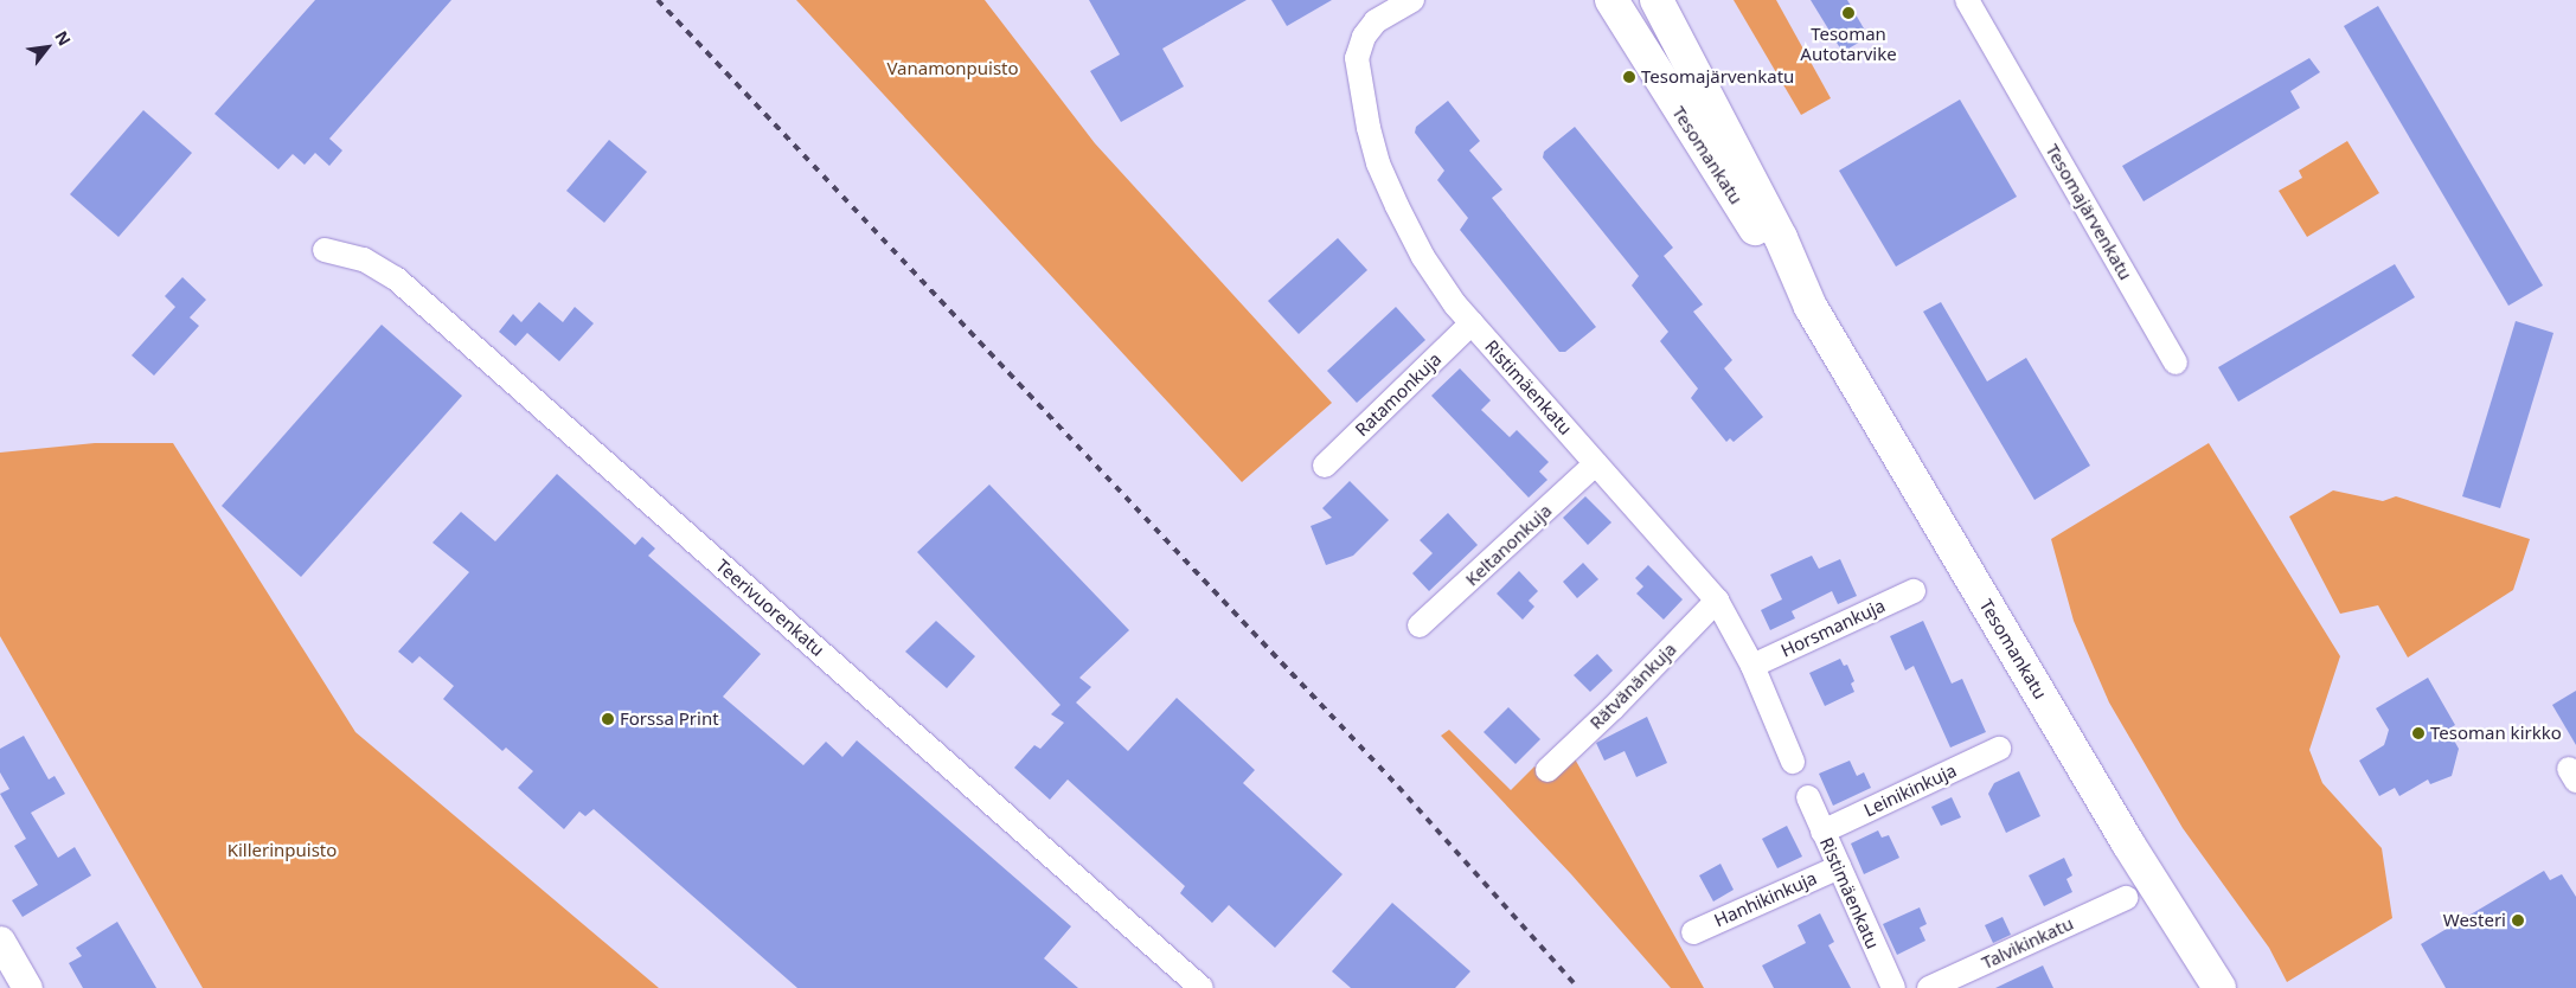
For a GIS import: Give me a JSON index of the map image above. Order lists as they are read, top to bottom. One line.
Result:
{"streets":{"main road":["Tesomankatu"],"street":["Tesomajärvenkatu","Ristimäenkatu","Ratamonkuja","Keltanonkuja","Teerivuorenkatu","Horsmankuja","Rätvänänkuja","Leinikinkuja","Hanhikinkuja","Talvikinkatu"]},"crossings":[["Ristimäenkatu","Ratamonkuja"],["Ristimäenkatu","Keltanonkuja"],["Ristimäenkatu","Horsmankuja"],["Ristimäenkatu","Rätvänänkuja"],["Ristimäenkatu","Leinikinkuja"],["Ristimäenkatu","Hanhikinkuja"]],"parks":["Vanamonpuisto","Killerinpuisto"],"places":["Tesoman Autotarvike","Tesomajärvenkatu","Forssa Print","Tesoman kirkko","Westeri"],"north":"top right"}
